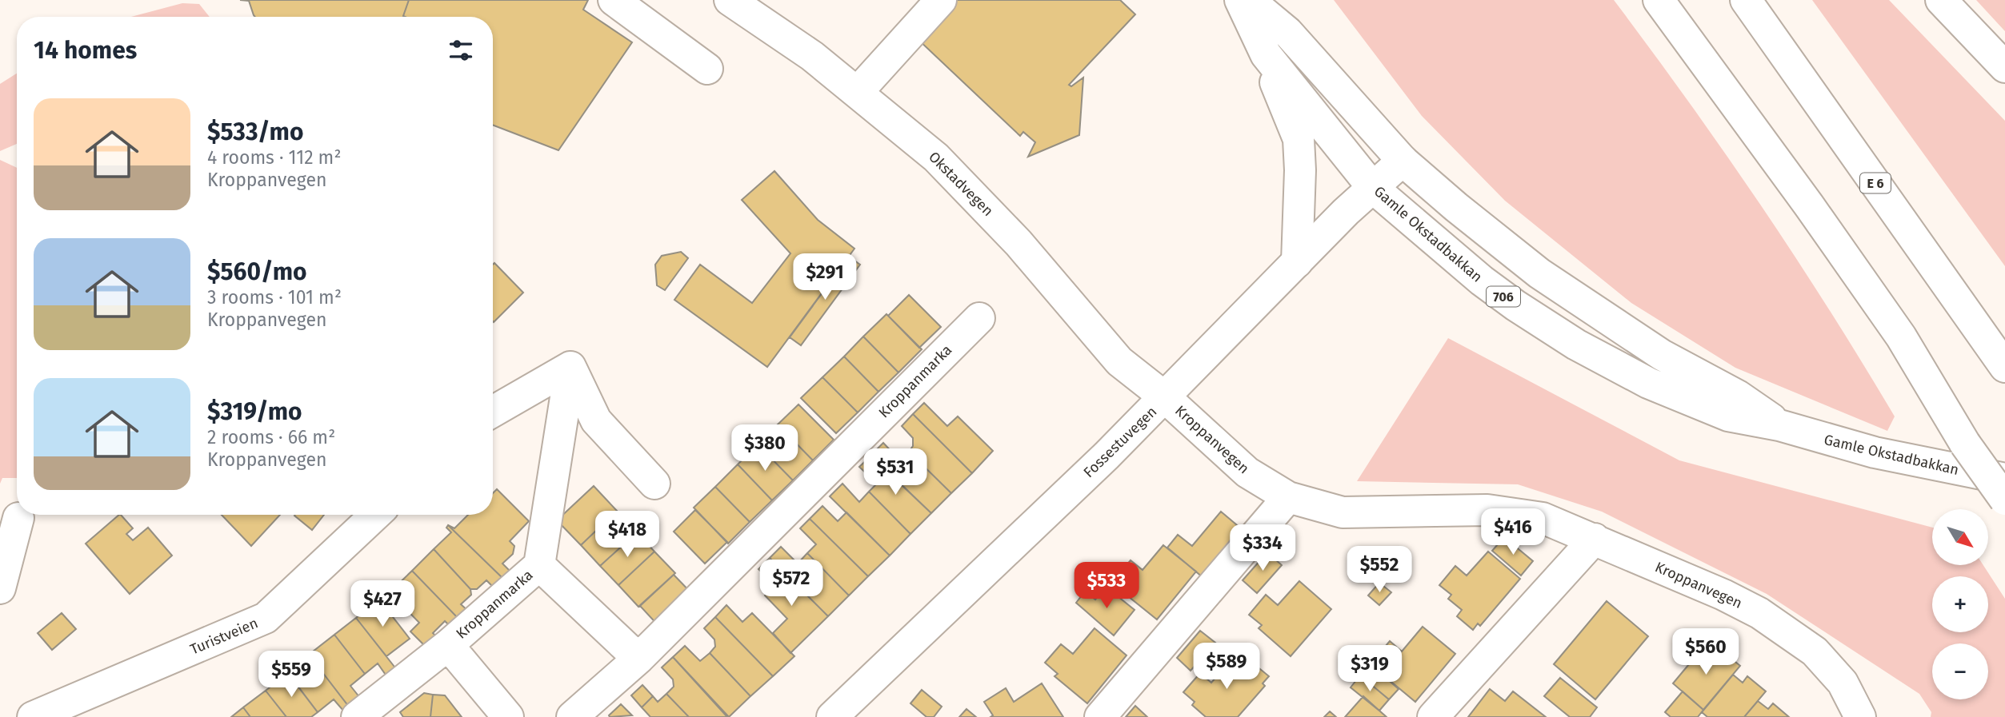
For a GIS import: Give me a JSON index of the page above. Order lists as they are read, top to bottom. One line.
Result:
{"streets":{"main road":["E 6","Okstadvegen","Gamle Okstadbakkan","706","Kroppanmarka","Kroppanvegen","Fossestuvegen","Turistveien"]},"crossings":[["Okstadvegen","Kroppanvegen"],["Okstadvegen","Fossestuvegen"],["Gamle Okstadbakkan","Fossestuvegen"],["Kroppanvegen","Fossestuvegen"]],"north":"bottom right","page":{"heading":"14 homes","list":[{"name":"$533/mo","note":"4 rooms · 112 m² · Kroppanvegen"},{"name":"$560/mo","note":"3 rooms · 101 m² · Kroppanvegen"},{"name":"$319/mo","note":"2 rooms · 66 m² · Kroppanvegen"}],"price":["$291","$380","$531","$416","$418","$334","$552","$572","$533","$427","$560","$589","$319","$559"],"map_buttons":["+","−"]}}
